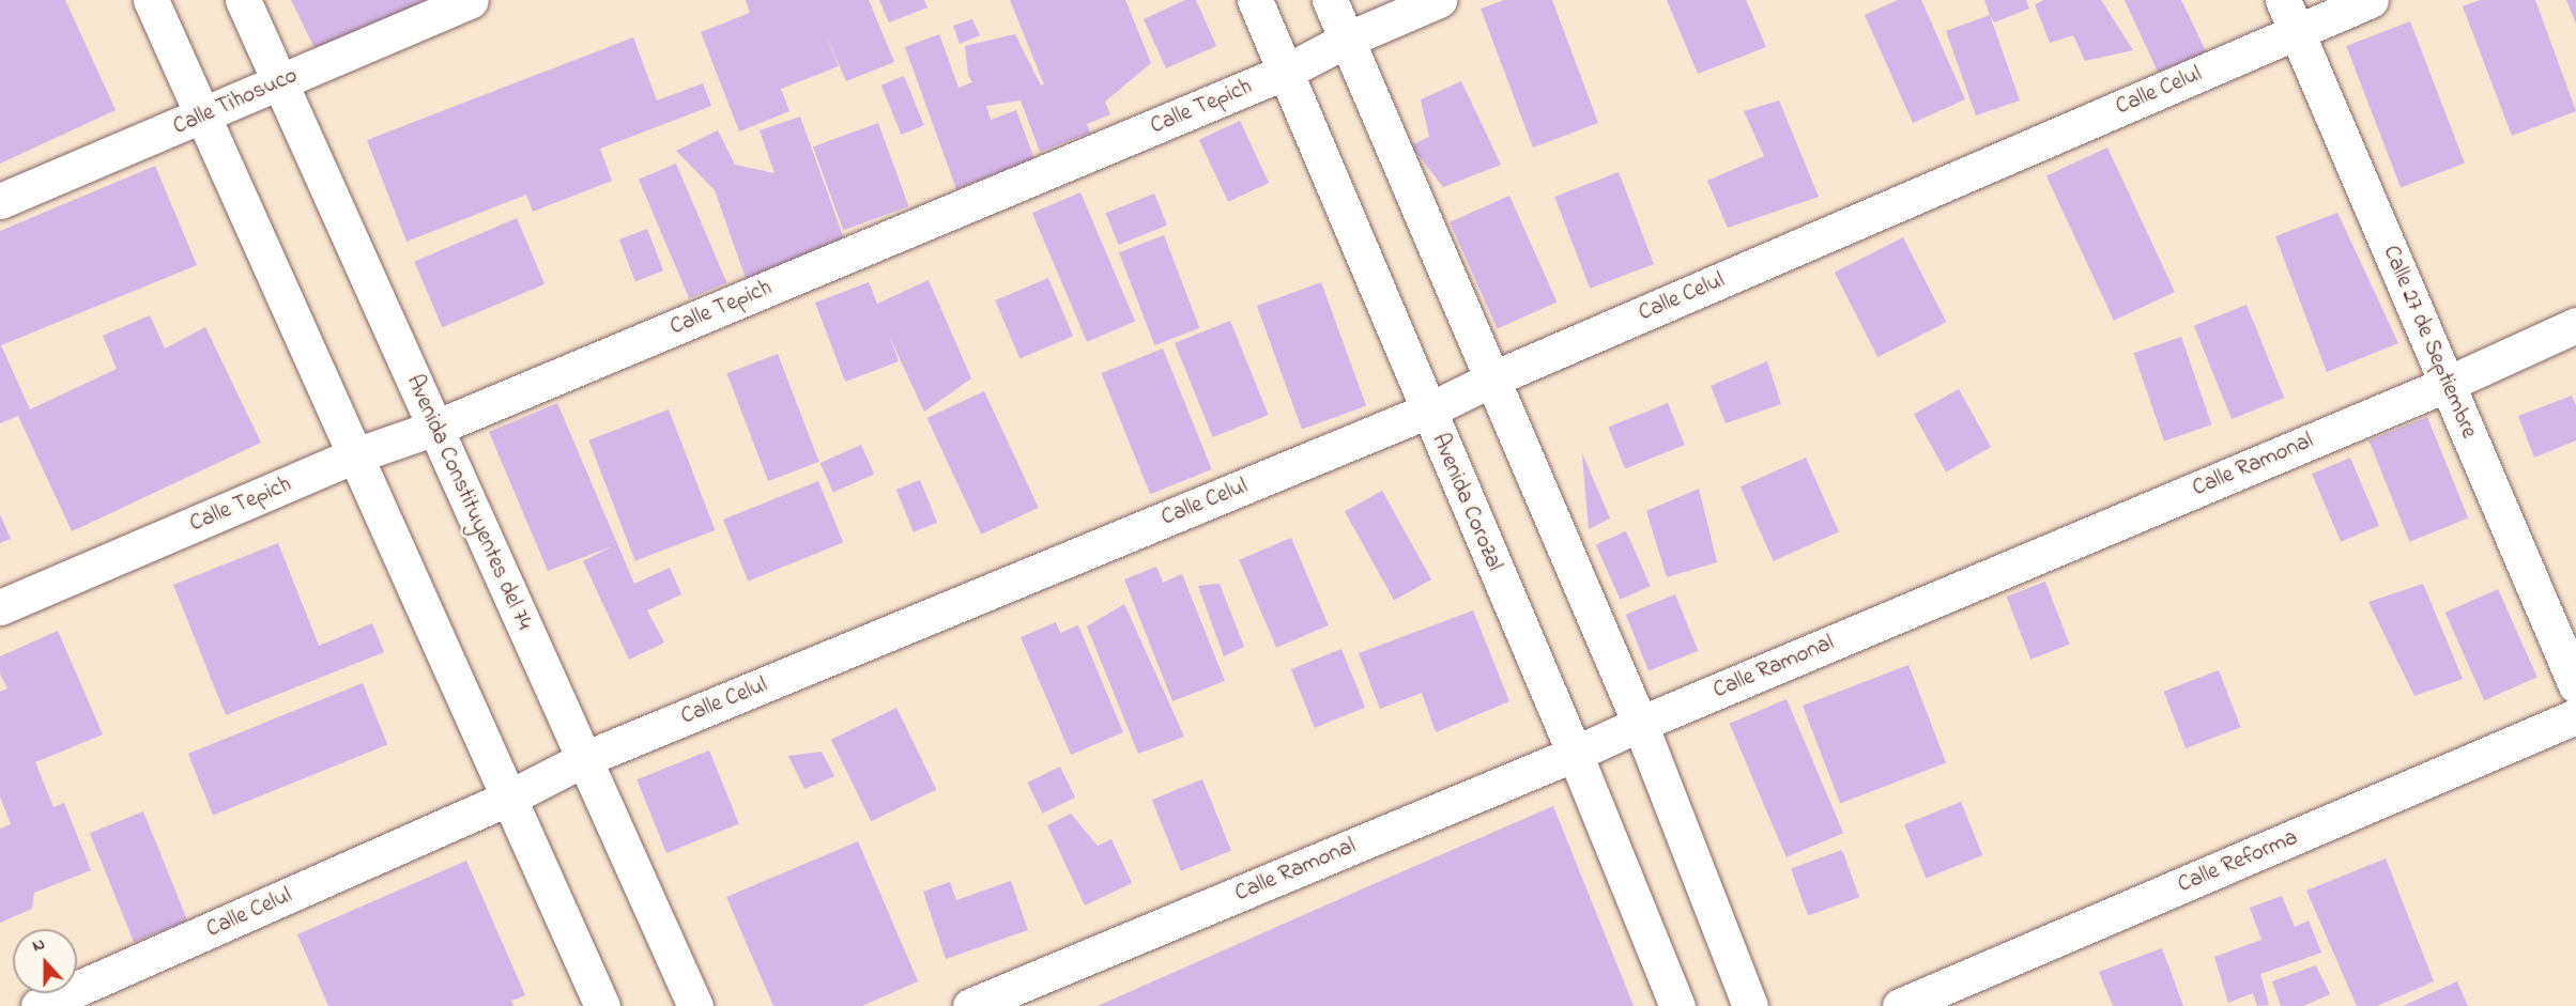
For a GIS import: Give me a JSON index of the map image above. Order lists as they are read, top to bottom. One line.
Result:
{"streets":{"street":["Calle Celul","Calle Tihosuco","Calle Tepich","Calle 27 de Septiembre","Calle Ramonal","Avenida Constituyentes del 74","Avenida Corozal","Calle Reforma"]},"crossings":[["Calle Celul","Calle 27 de Septiembre"],["Calle Celul","Avenida Constituyentes del 74"],["Calle Celul","Avenida Corozal"],["Calle Tihosuco","Avenida Constituyentes del 74"],["Calle Tepich","Avenida Constituyentes del 74"],["Calle Tepich","Avenida Corozal"],["Calle 27 de Septiembre","Calle Ramonal"],["Calle Ramonal","Avenida Corozal"]],"north":"top"}
